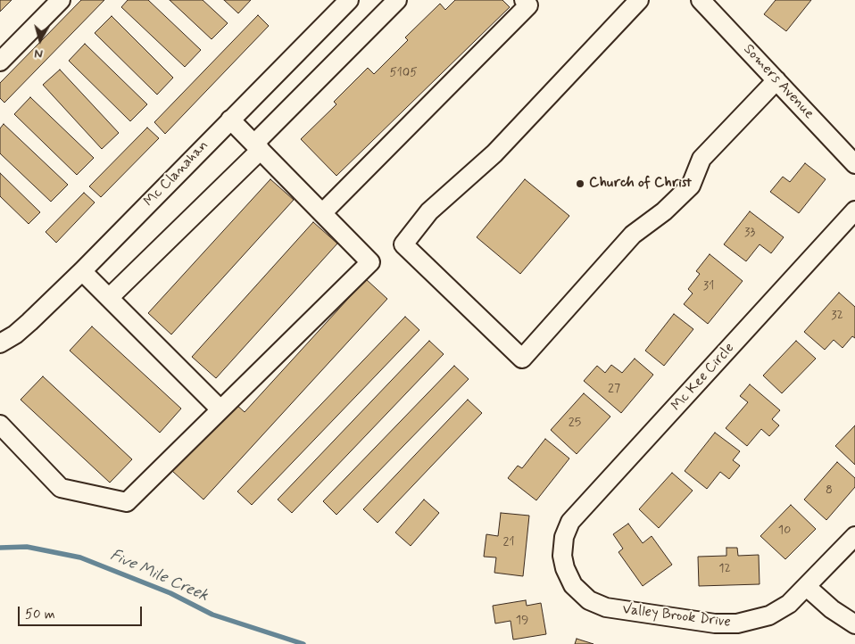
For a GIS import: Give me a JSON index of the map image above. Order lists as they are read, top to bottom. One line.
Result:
{"streets":{"street":["Somers Avenue","Mc Clanahan","Mc Kee Circle","Valley Brook Drive"]},"crossings":[["Mc Kee Circle","Valley Brook Drive"]],"water":["Five Mile Creek"],"places":["Church of Christ"],"house_numbers":["5105","33","31","32","27","25","8","10","21","12","19"],"scale_bar":"50 m","north":"bottom"}
